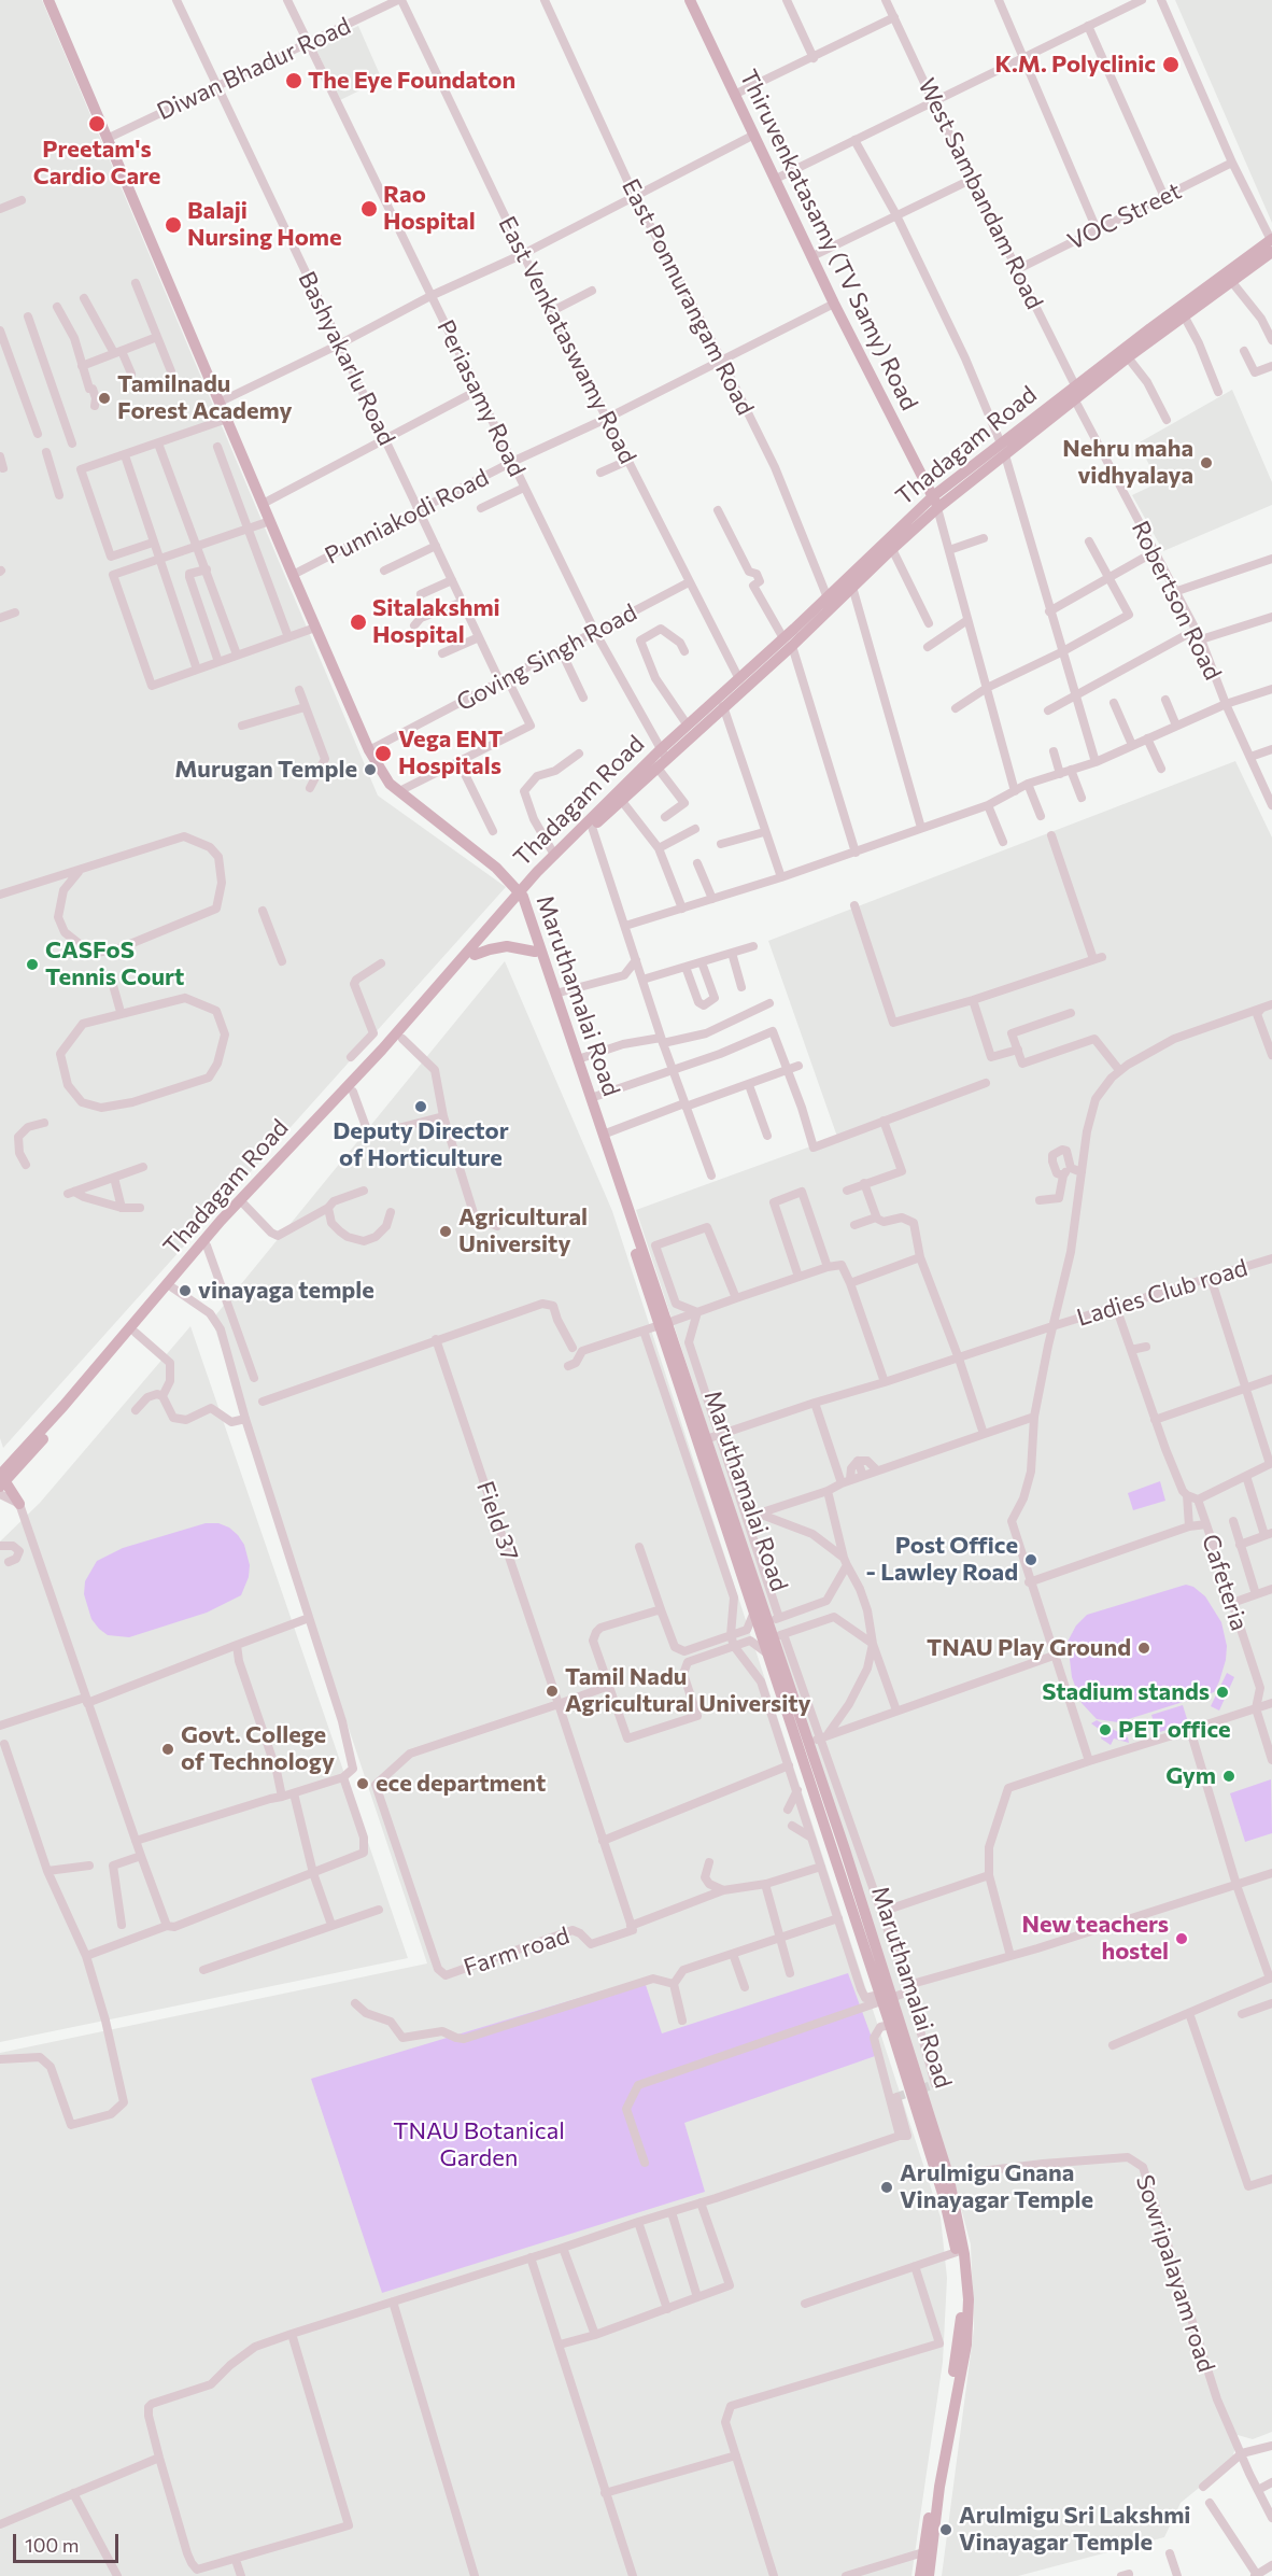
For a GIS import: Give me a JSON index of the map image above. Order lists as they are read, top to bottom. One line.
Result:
{"streets":{"main road":["Thiruvenkatasamy (TV Samy) Road","Thadagam Road","Maruthamalai Road"],"street":["Diwan Bhadur Road","West Sambandam Road","VOC Street","East Ponnurangam Road","East Venkataswamy Road","Bashyakarlu Road","Periasamy Road","Punniakodi Road","Robertson Road","Goving Singh Road","Ladies Club road","Field 37","Cafeteria","Farm road","Sowripalayam road"]},"crossings":[["Diwan Bhadur Road","East Venkataswamy Road"],["Diwan Bhadur Road","Bashyakarlu Road"],["Diwan Bhadur Road","Periasamy Road"],["West Sambandam Road","VOC Street"],["West Sambandam Road","Thadagam Road"],["Thiruvenkatasamy (TV Samy) Road","Thadagam Road"],["Thiruvenkatasamy (TV Samy) Road","Punniakodi Road"],["East Ponnurangam Road","Thadagam Road"],["East Ponnurangam Road","Punniakodi Road"],["East Venkataswamy Road","Thadagam Road"],["East Venkataswamy Road","Punniakodi Road"],["East Venkataswamy Road","Goving Singh Road"],["Bashyakarlu Road","Punniakodi Road"],["Bashyakarlu Road","Goving Singh Road"],["Periasamy Road","Thadagam Road"],["Periasamy Road","Punniakodi Road"],["Periasamy Road","Goving Singh Road"],["Thadagam Road","Robertson Road"],["Thadagam Road","Maruthamalai Road"],["Maruthamalai Road","Ladies Club road"],["Maruthamalai Road","Sowripalayam road"],["Field 37","Farm road"]],"parks":["TNAU Botanical Garden"],"places":["K.M. Polyclinic","The Eye Foundaton","Preetam's Cardio Care","Rao Hospital","Balaji Nursing Home","Tamilnadu Forest Academy","Nehru maha vidhyalaya","Sitalakshmi Hospital","Vega ENT Hospitals","Murugan Temple","CASFoS Tennis Court","Deputy Director of Horticulture","Agricultural University","vinayaga temple","Post Office - Lawley Road","TNAU Play Ground","Tamil Nadu Agricultural University","Stadium stands","PET office","Govt. College of Technology","Gym","ece department","New teachers hostel","Arulmigu Gnana Vinayagar Temple","Arulmigu Sri Lakshmi Vinayagar Temple"],"scale_bar":"100 m"}
